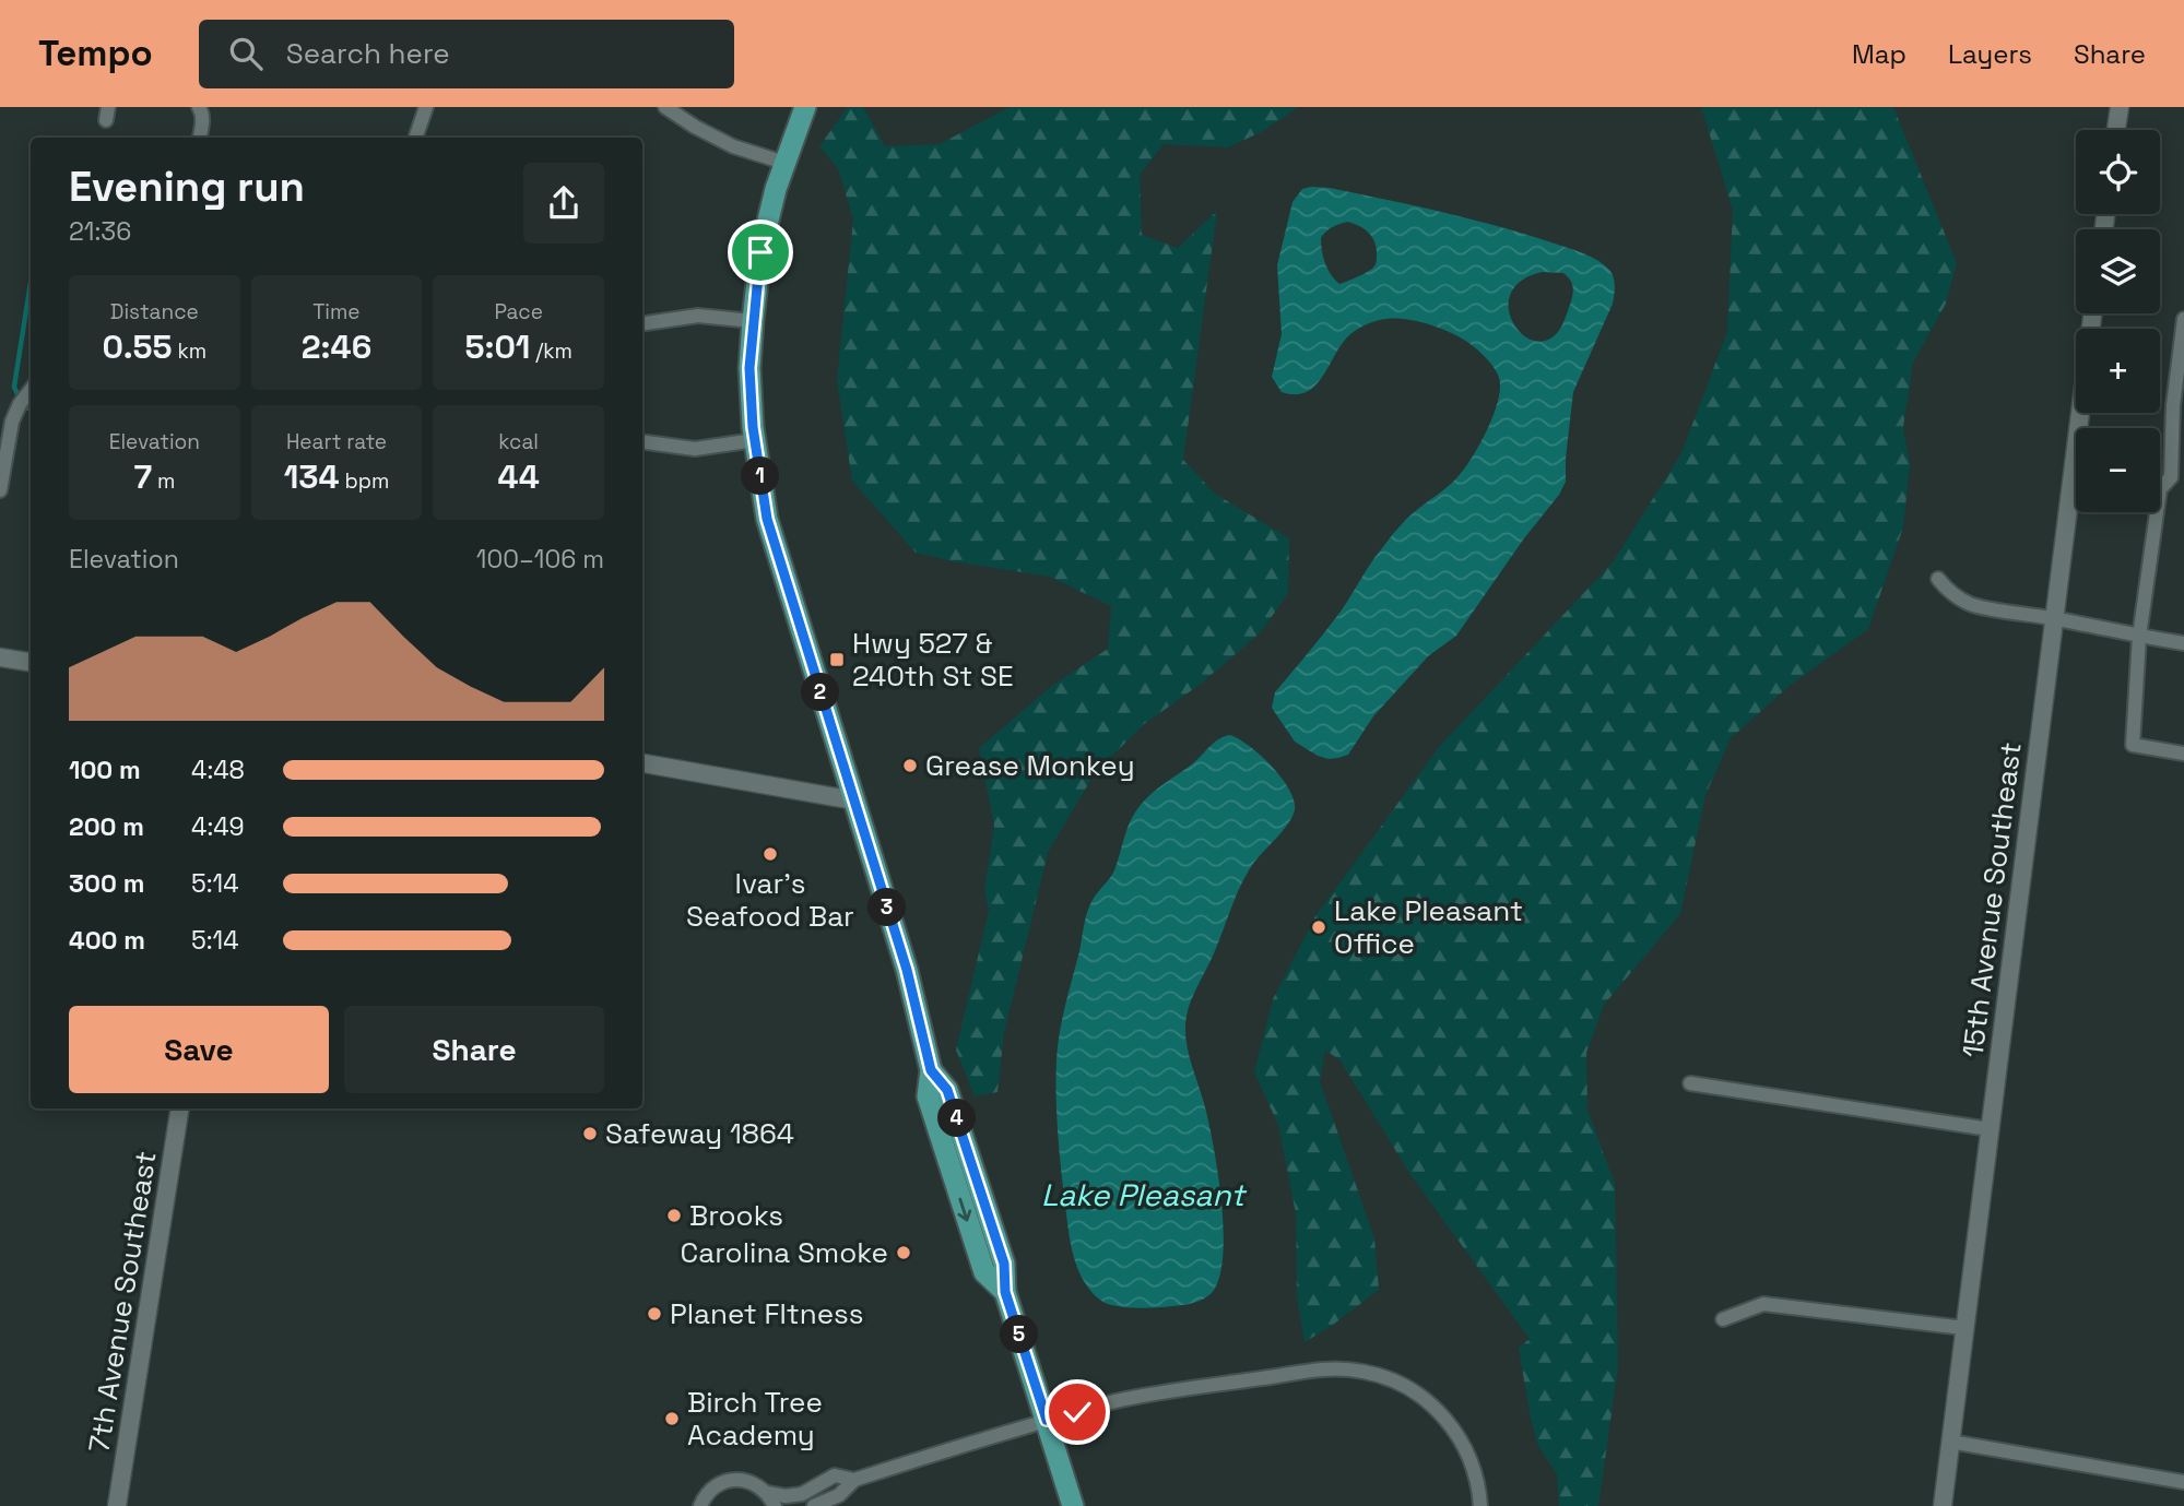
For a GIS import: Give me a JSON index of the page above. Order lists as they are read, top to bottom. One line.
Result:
{"streets":{"street":["15th Avenue Southeast","7th Avenue Southeast"]},"water":["Lake Pleasant"],"places":{"transit":["Hwy 527 & 240th St SE"],"other":["Grease Monkey","Ivar's Seafood Bar","Lake Pleasant Office","Safeway 1864","Brooks","Carolina Smoke","Planet FItness","Birch Tree Academy"]},"page":{"header":"Tempo","search":"Search here","nav":["Map","Layers","Share"],"map_buttons":["+","−"],"heading":["Evening run","21:36"],"stats":[["Distance","0.55 km"],["Time","2:46"],["Pace","5:01 /km"],["Elevation","7 m"],["Heart rate","134 bpm"],["kcal","44"]],"pins":["1","2","3","4","5"],"chart":["Elevation","100–106 m"],"list":[{"name":"100 m","note":"4:48"},{"name":"200 m","note":"4:49"},{"name":"300 m","note":"5:14"},{"name":"400 m","note":"5:14"}],"buttons":["Save","Share"]}}
